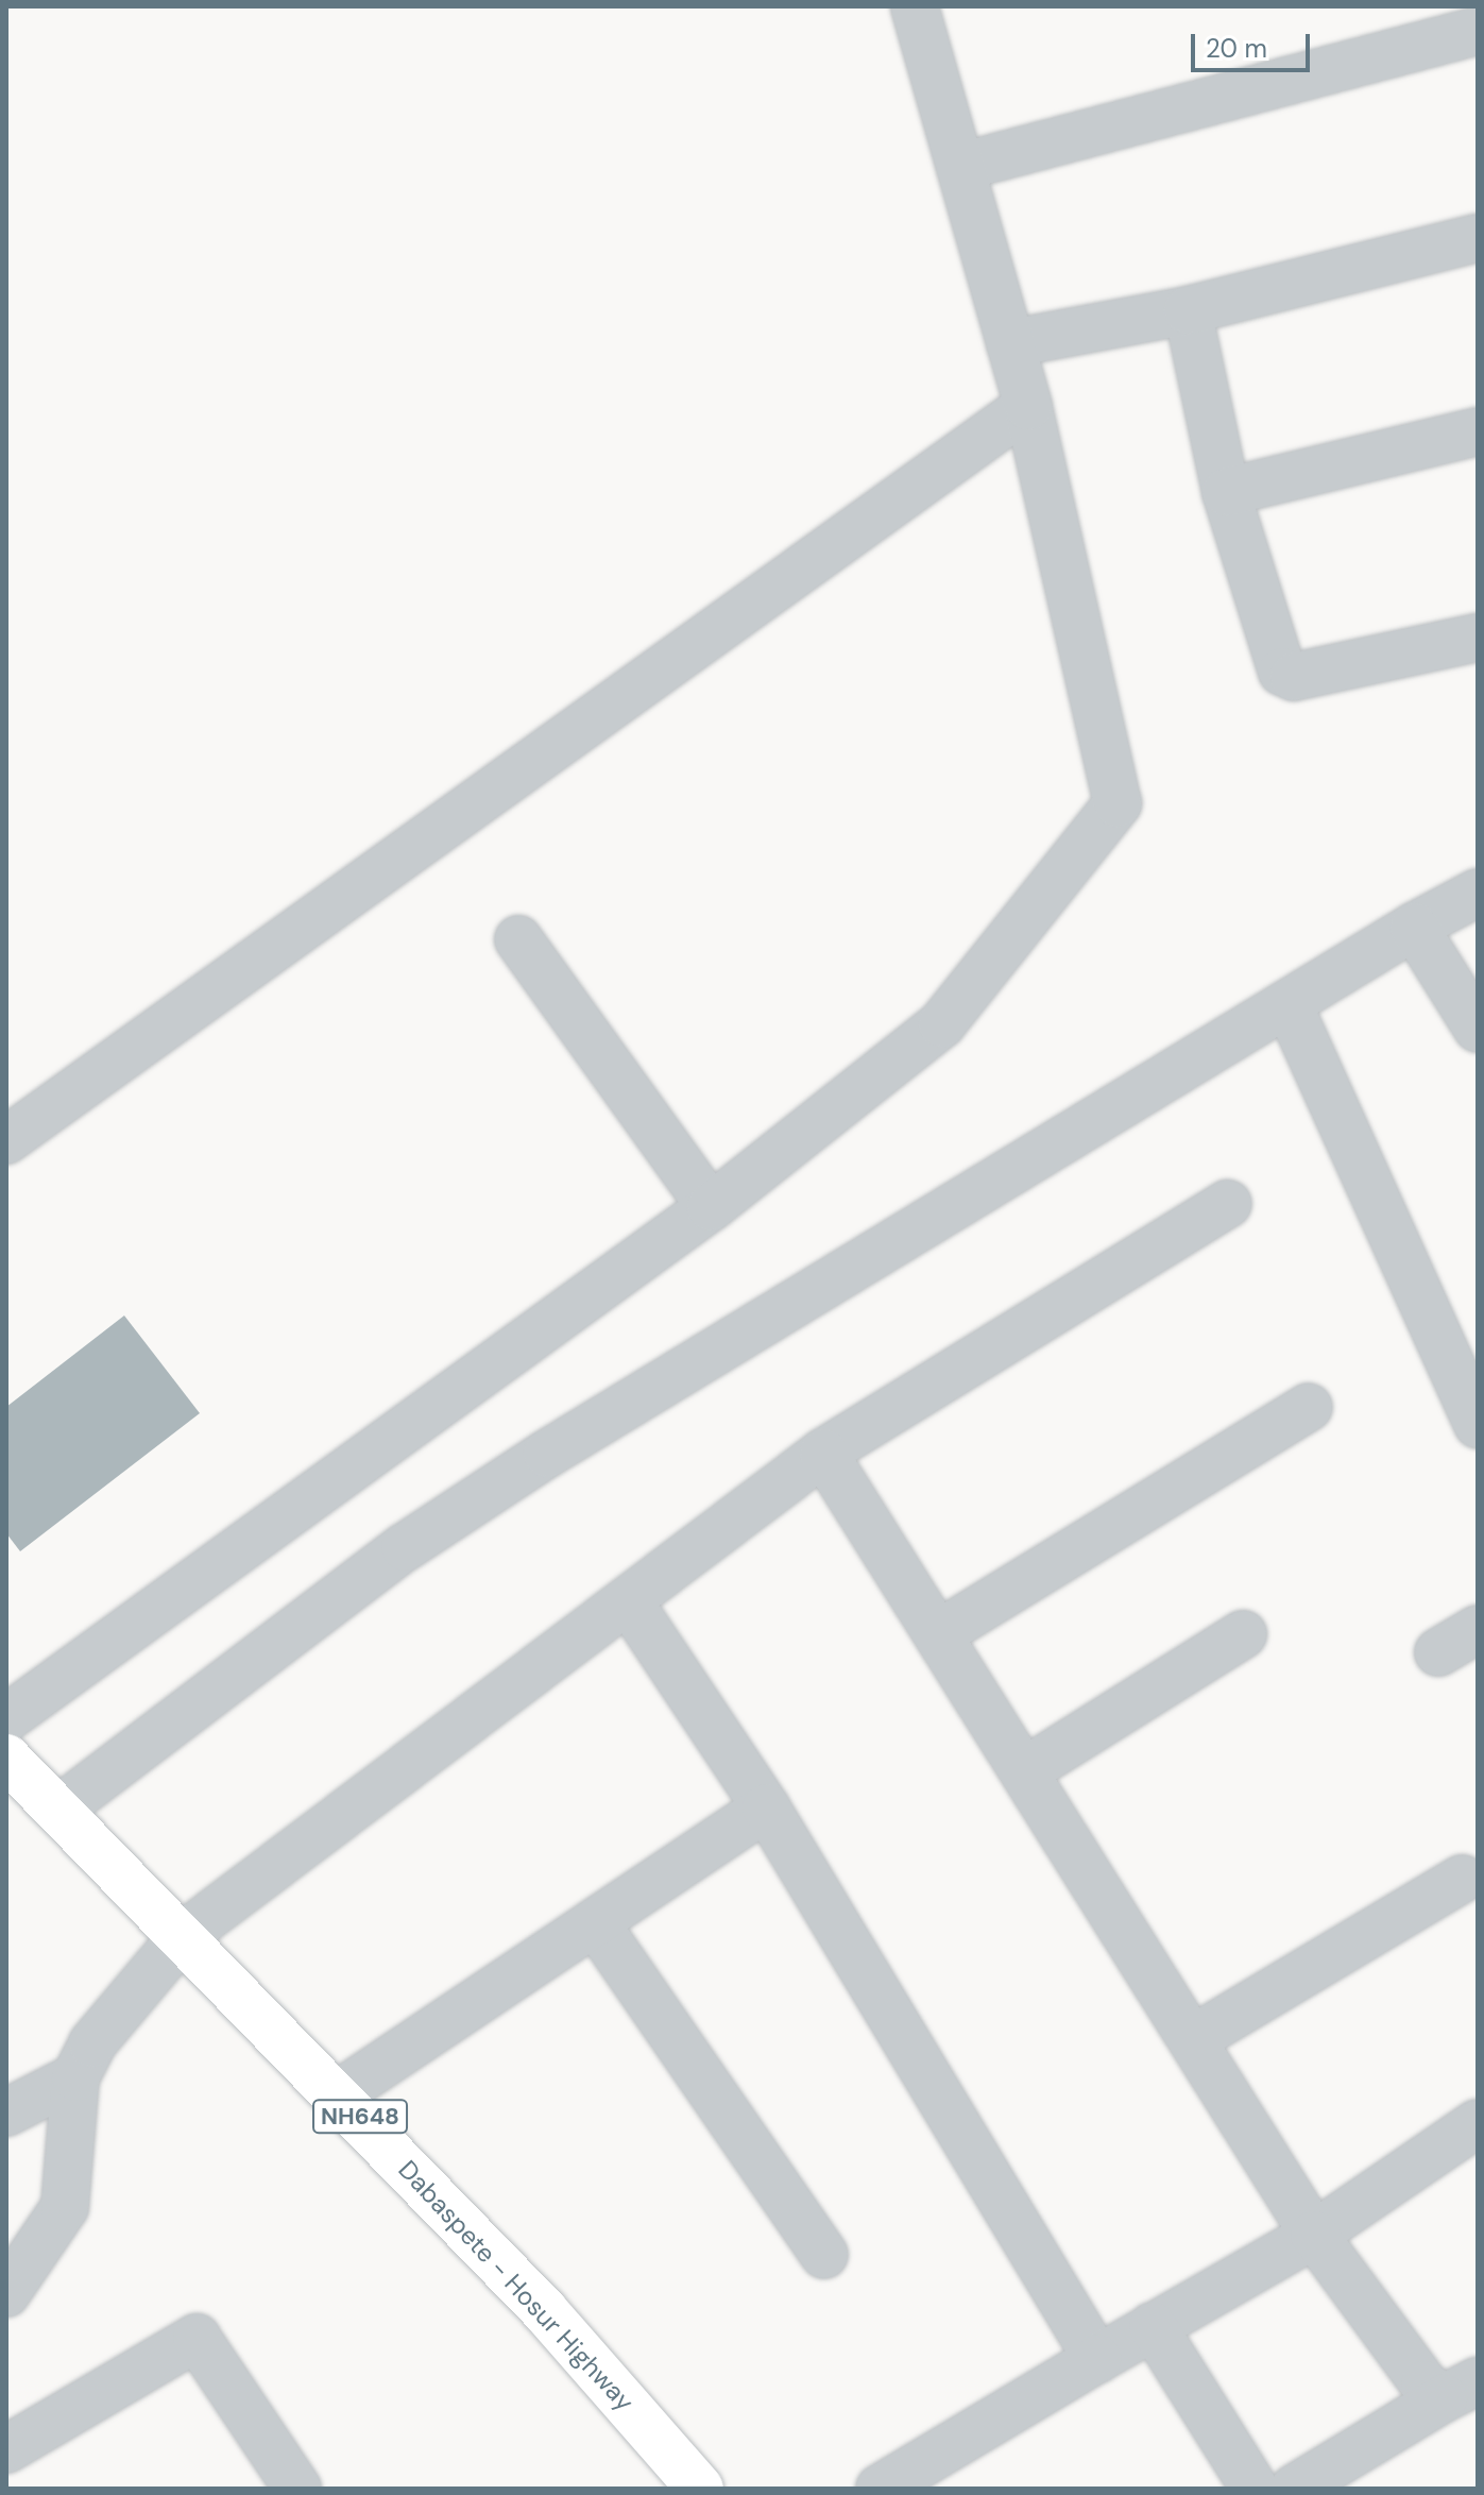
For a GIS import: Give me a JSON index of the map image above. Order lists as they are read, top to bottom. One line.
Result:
{"streets":{"highway":["NH648","Dabaspete - Hosur Highway"]},"scale_bar":"20 m"}
